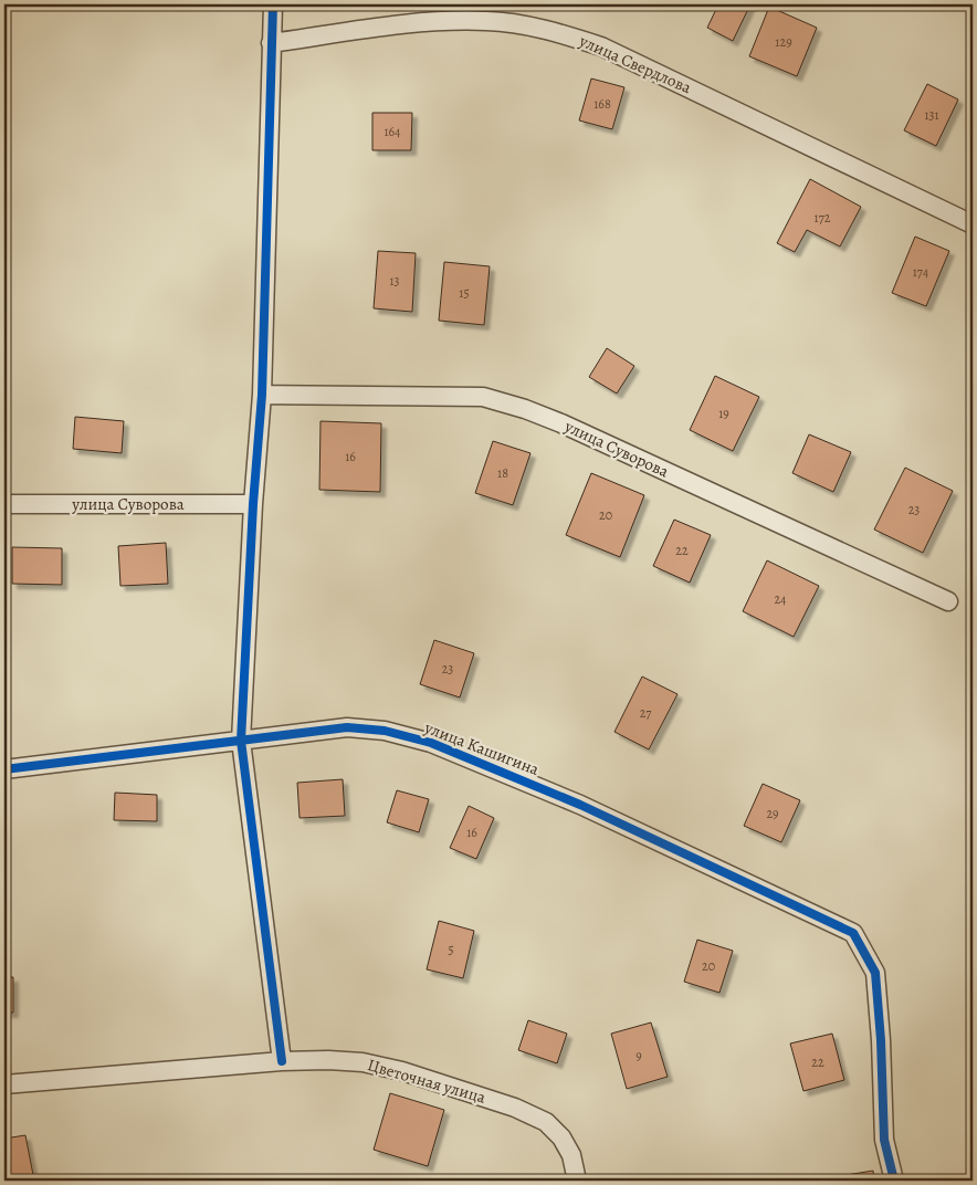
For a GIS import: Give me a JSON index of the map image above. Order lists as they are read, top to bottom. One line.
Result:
{"streets":{"street":["улица Свердлова","улица Суворова","улица Кашигина","Цветочная улица"]},"house_numbers":["129","168","131","164","172","174","13","15","19","16","18","23","20","22","24","23","27","29","16","5","20","9","22"]}
